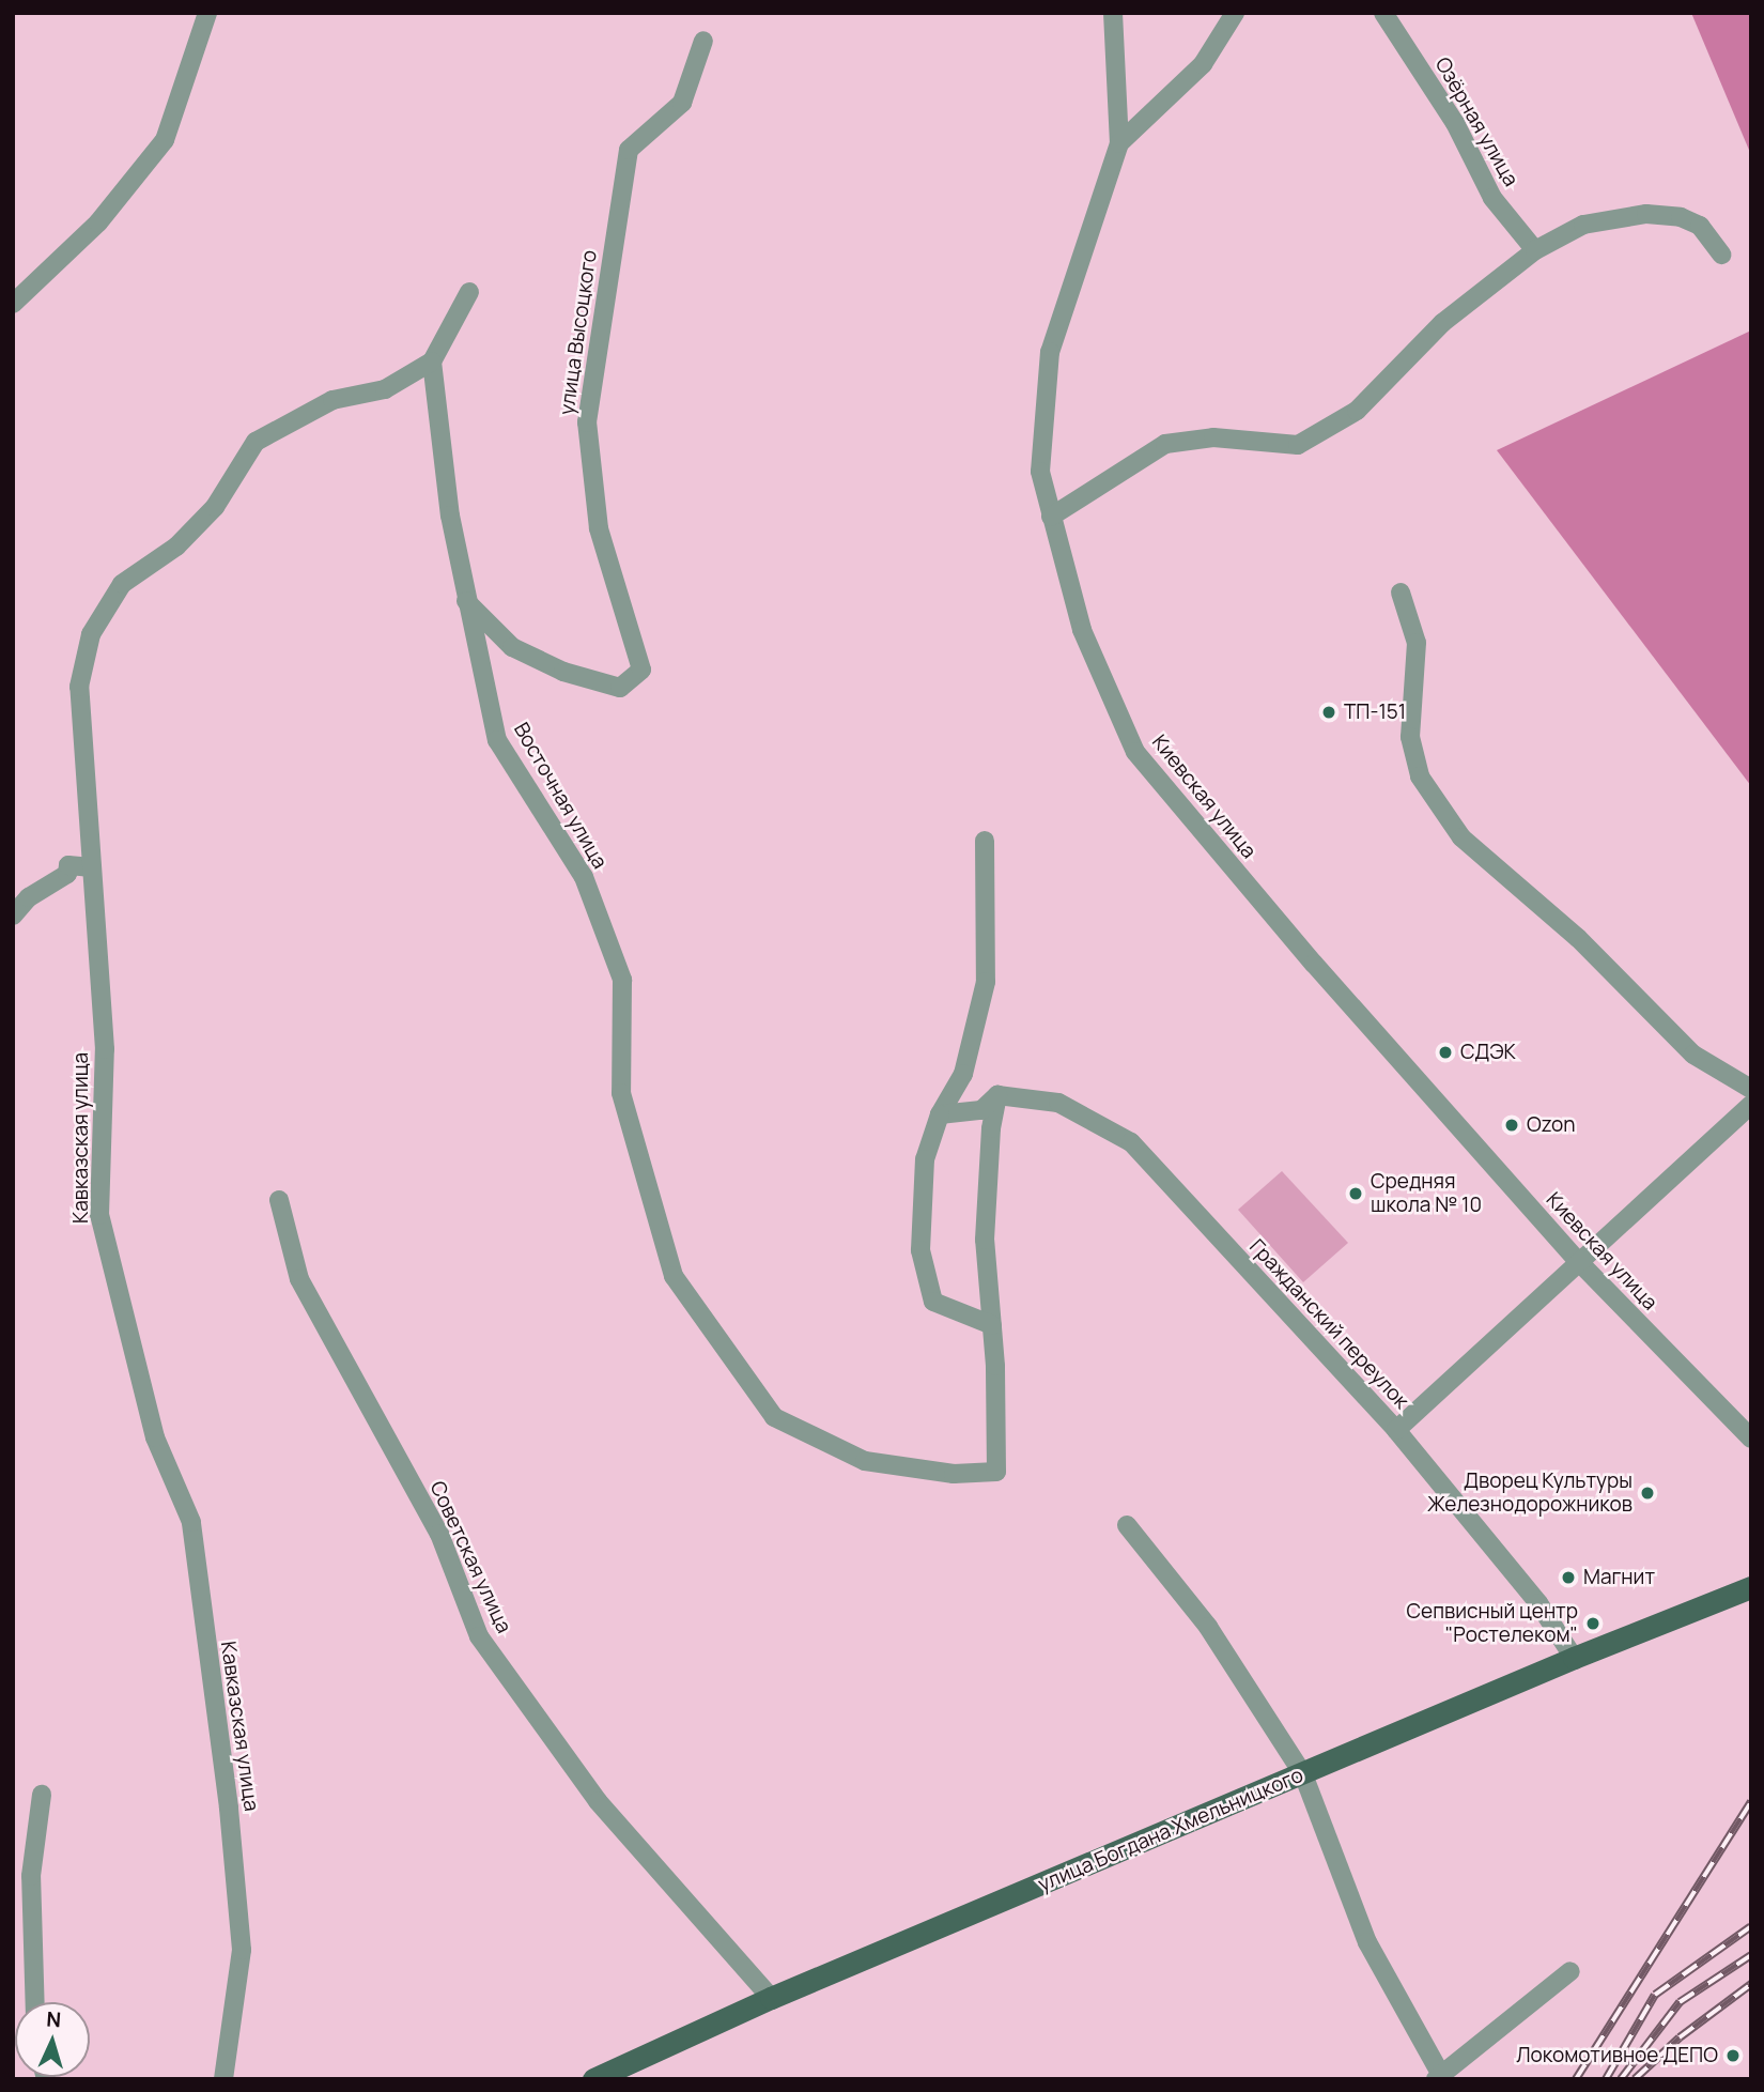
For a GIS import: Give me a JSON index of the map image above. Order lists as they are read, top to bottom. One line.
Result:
{"streets":{"main road":["улица Богдана Хмельницкого"],"street":["Озёрная улица","улица Высоцкого","Восточная улица","Киевская улица","Кавказская улица","Гражданский переулок","Советская улица"]},"crossings":[["улица Высоцкого","Восточная улица"],["Восточная улица","Кавказская улица"],["Гражданский переулок","улица Богдана Хмельницкого"],["Советская улица","улица Богдана Хмельницкого"]],"places":["ТП-151","СДЭК","Ozon","Средняя школа № 10","Дворец Культуры Железнодорожников","Магнит","Сепвисный центр \"Ростелеком\"","Локомотивное ДЕПО"],"north":"top"}
